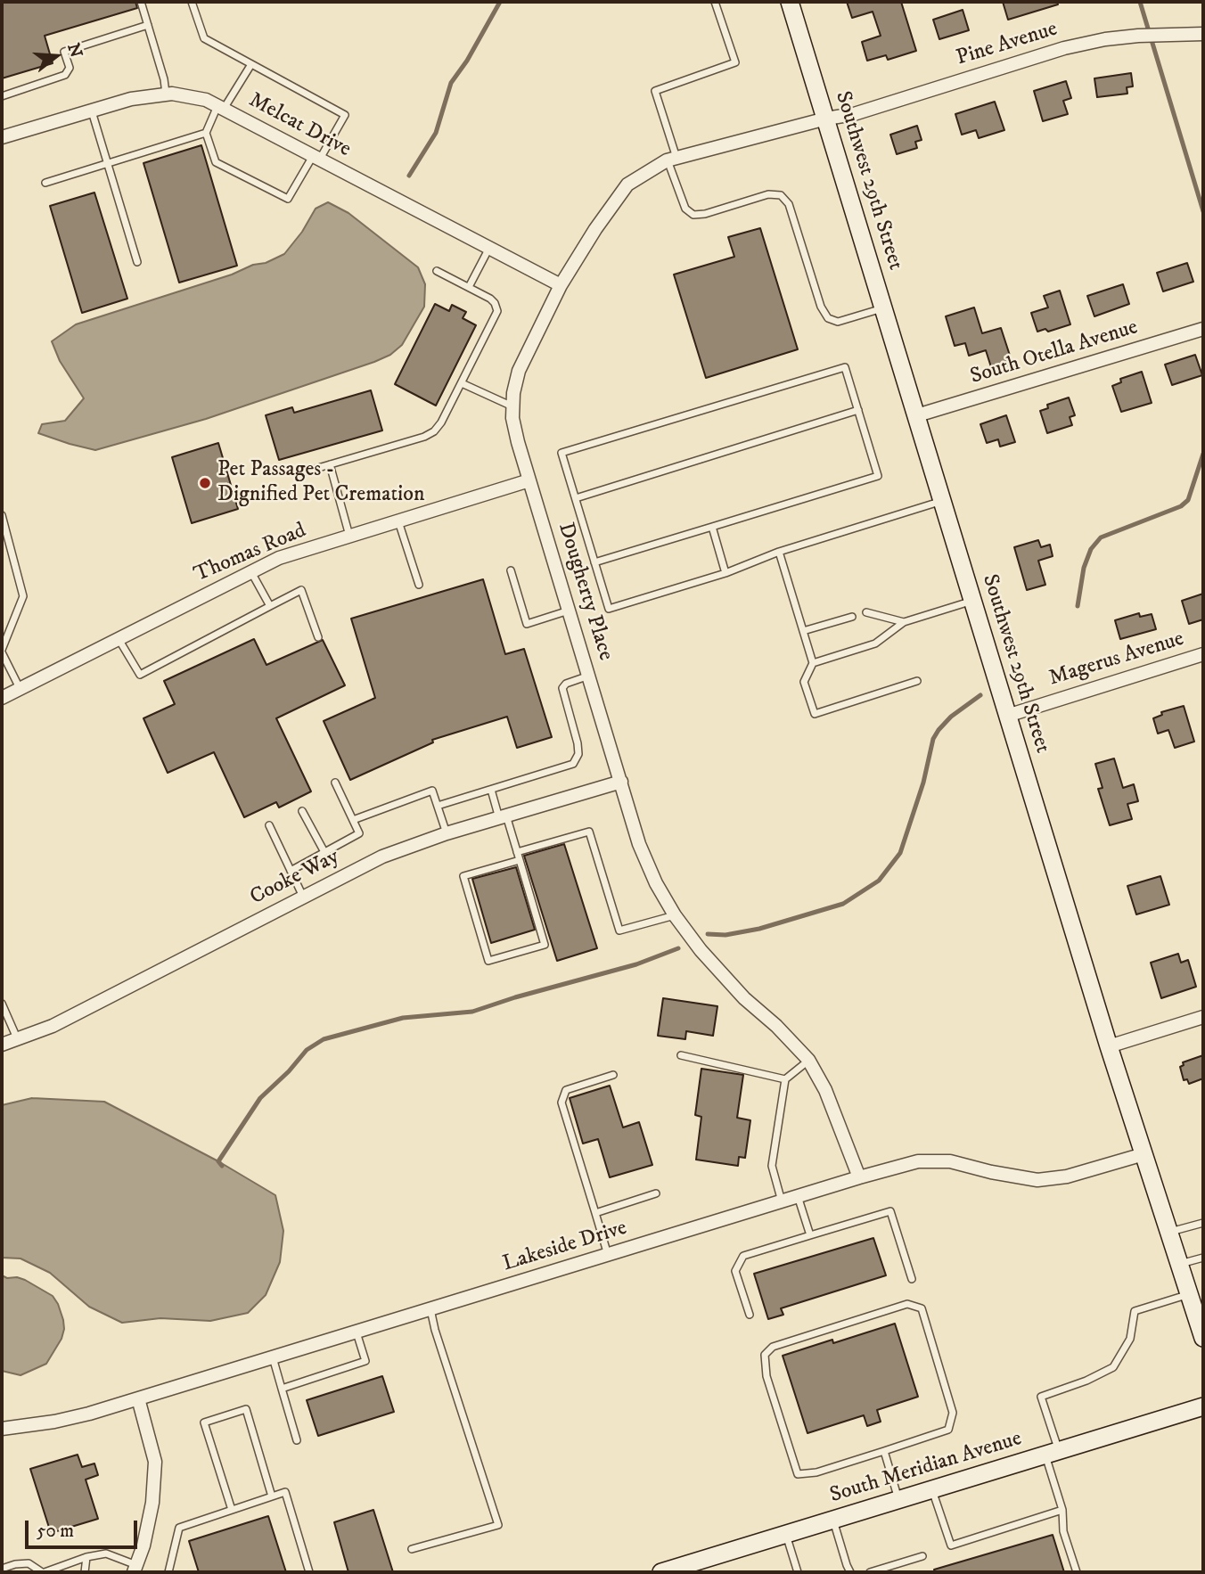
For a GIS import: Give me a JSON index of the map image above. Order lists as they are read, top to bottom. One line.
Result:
{"streets":{"street":["Pine Avenue","Melcat Drive","Southwest 29th Street","South Otella Avenue","Thomas Road","Dougherty Place","Magerus Avenue","Cooke Way","Lakeside Drive","South Meridian Avenue"]},"crossings":[["Pine Avenue","Southwest 29th Street"],["Pine Avenue","Dougherty Place"],["Melcat Drive","Dougherty Place"],["Southwest 29th Street","South Otella Avenue"],["Southwest 29th Street","Dougherty Place"],["Southwest 29th Street","Magerus Avenue"],["Southwest 29th Street","Lakeside Drive"],["Thomas Road","Dougherty Place"],["Dougherty Place","Cooke Way"],["Dougherty Place","Lakeside Drive"]],"places":["Pet Passages - Dignified Pet Cremation"],"scale_bar":"50 m","north":"right"}
